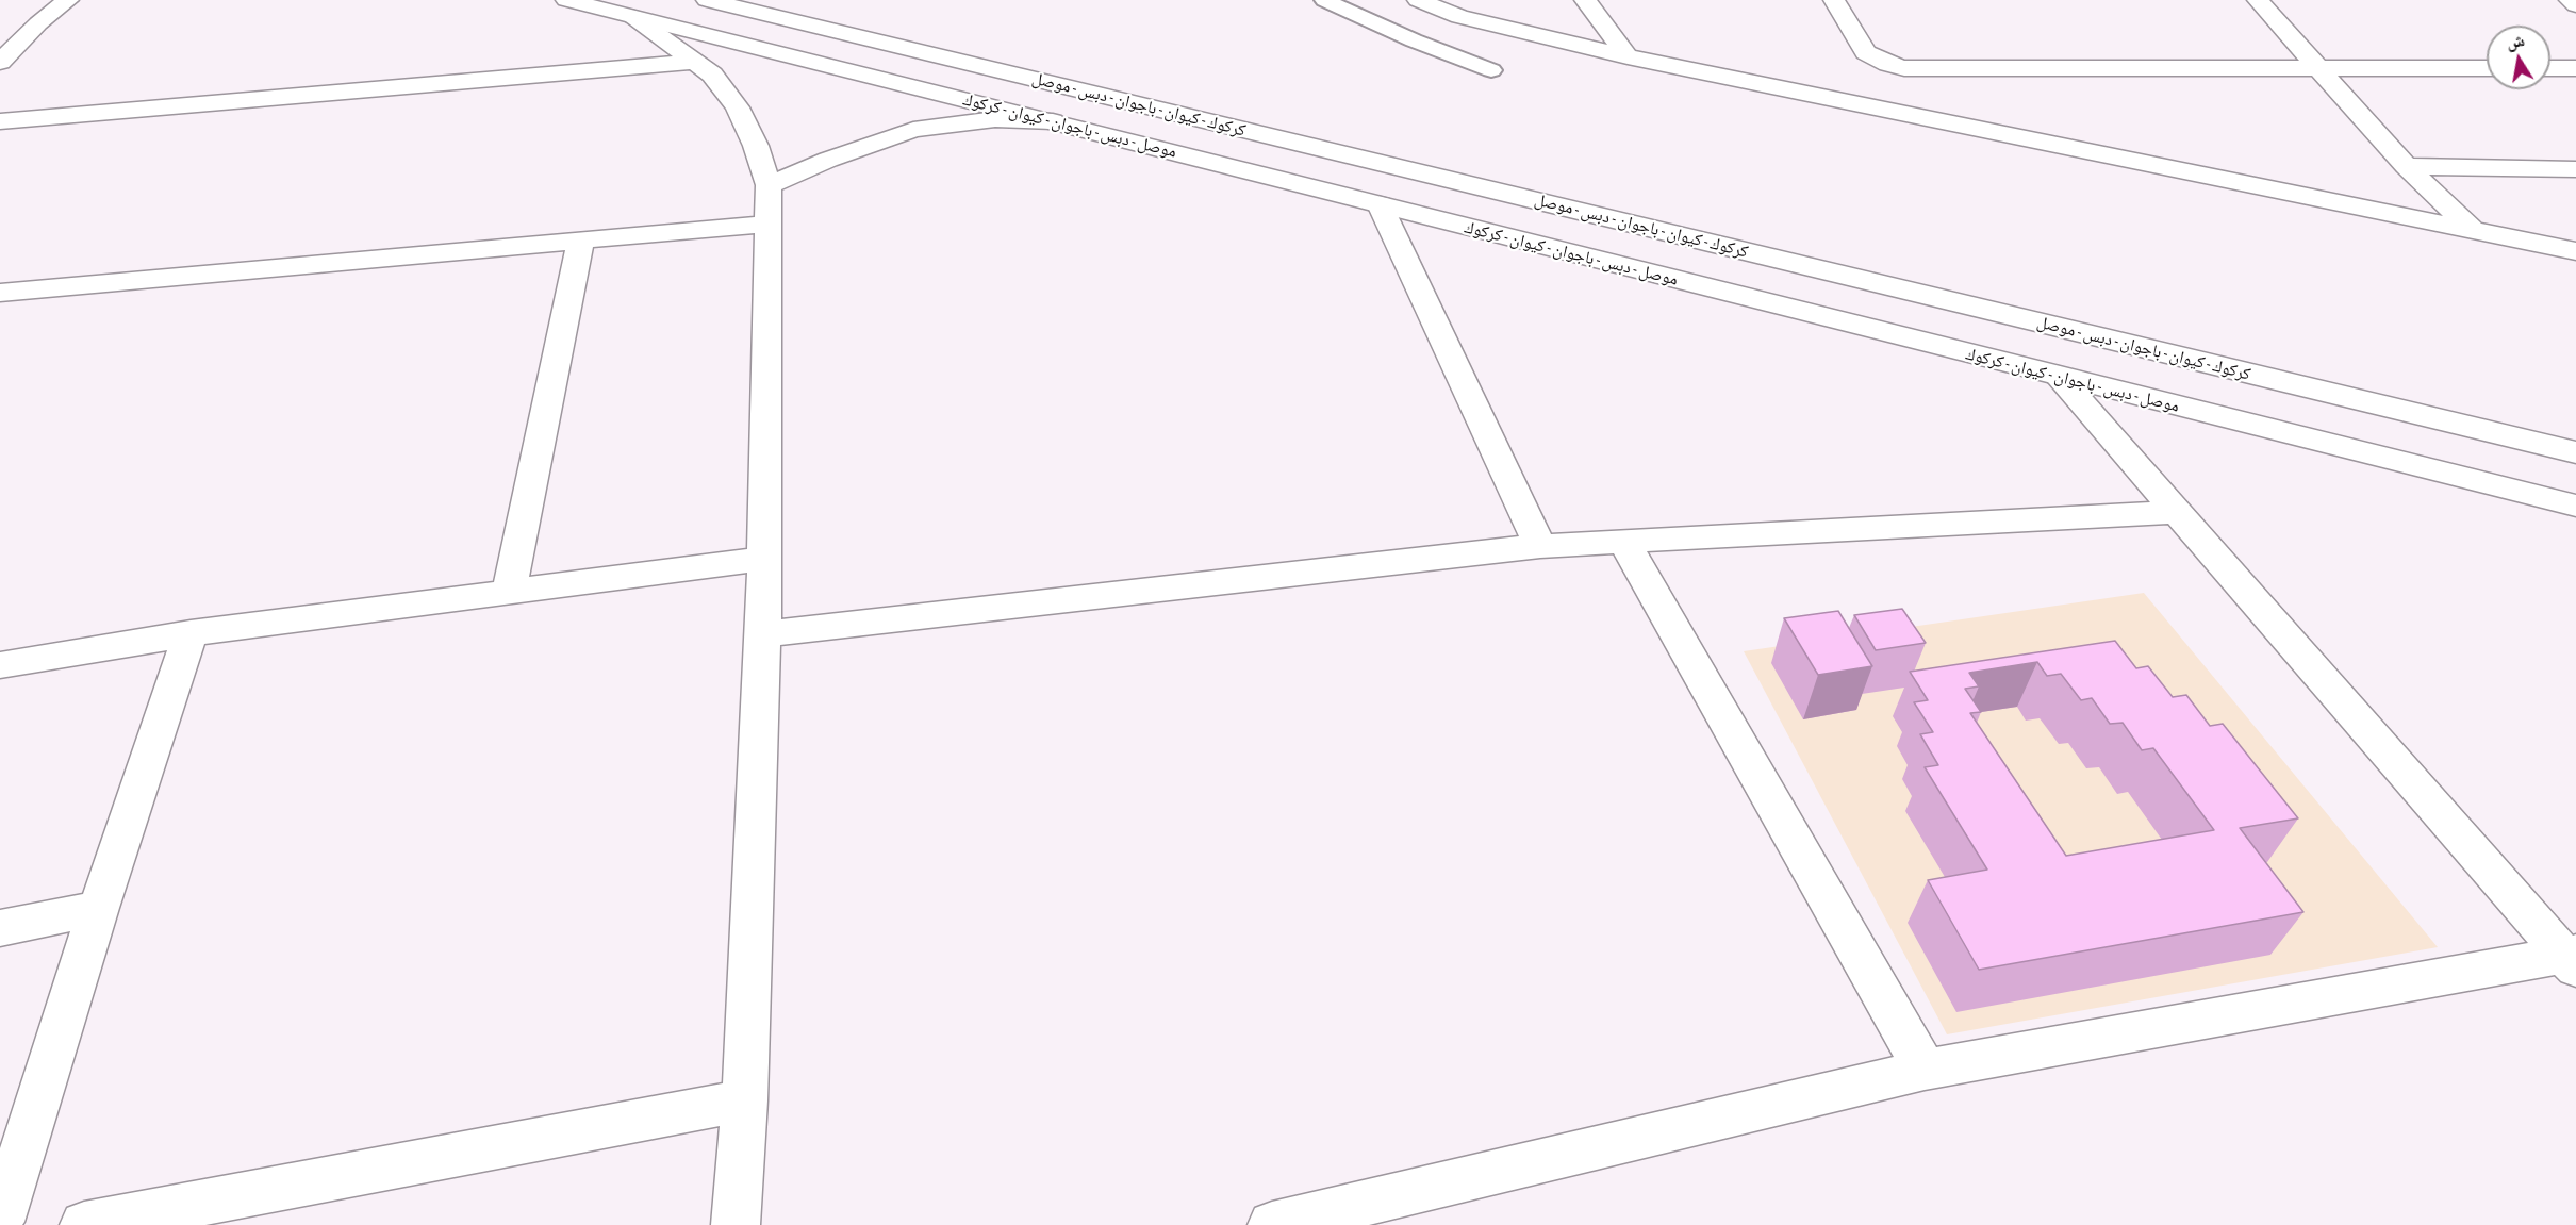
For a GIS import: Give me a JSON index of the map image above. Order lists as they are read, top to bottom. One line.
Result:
{"streets":{"street":["كركوك - كيوان - باجوان - دبس - موصل","موصل - دبس - باجوان - كيوان - كركوك"]},"north":"top"}
